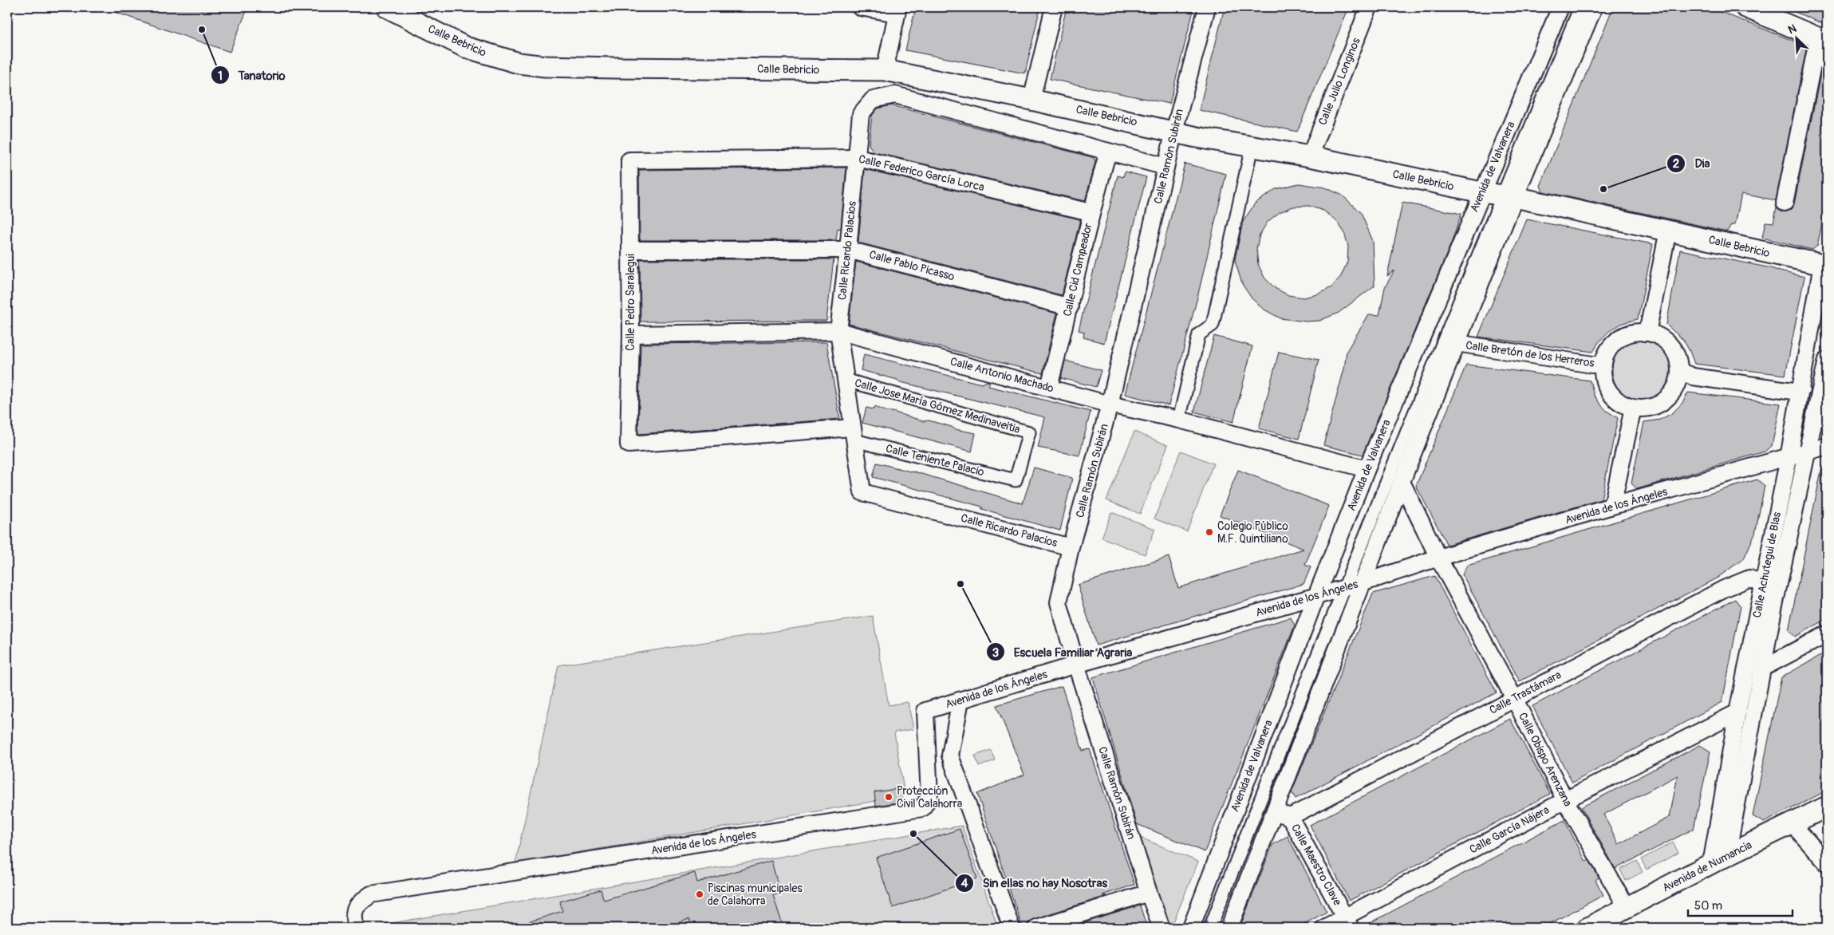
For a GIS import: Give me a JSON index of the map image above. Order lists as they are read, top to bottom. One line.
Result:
{"streets":{"street":["Calle Bebricio","Calle Julio Longinos","Calle Ramón Subirán","Avenida de Valvanera","Calle Federico García Lorca","Calle Ricardo Palacios","Calle Pablo Picasso","Calle Cid Campeador","Calle Pedro Saralegui","Calle Bretón de los Herreros","Calle Antonio Machado","Calle Jose María Gómez Medinaveitia","Calle Teniente Palacio","Avenida de los Ángeles","Calle Achutegui de Blas","Calle Trastámara","Calle Obispo Arenzana","Calle García Nájera","Calle Maestro Clave","Avenida de Numancia"]},"crossings":[["Calle Bebricio","Calle Julio Longinos"],["Calle Bebricio","Calle Ramón Subirán"],["Calle Bebricio","Avenida de Valvanera"],["Calle Bebricio","Calle Achutegui de Blas"],["Calle Ramón Subirán","Calle Ricardo Palacios"],["Calle Ramón Subirán","Calle Antonio Machado"],["Calle Ramón Subirán","Avenida de los Ángeles"],["Avenida de Valvanera","Calle Bretón de los Herreros"],["Avenida de Valvanera","Calle Antonio Machado"],["Avenida de Valvanera","Avenida de los Ángeles"],["Avenida de Valvanera","Calle Obispo Arenzana"],["Avenida de Valvanera","Calle Maestro Clave"],["Calle Federico García Lorca","Calle Ricardo Palacios"],["Calle Federico García Lorca","Calle Cid Campeador"],["Calle Federico García Lorca","Calle Pedro Saralegui"],["Calle Ricardo Palacios","Calle Pablo Picasso"],["Calle Ricardo Palacios","Calle Cid Campeador"],["Calle Ricardo Palacios","Calle Pedro Saralegui"],["Calle Ricardo Palacios","Calle Antonio Machado"],["Calle Ricardo Palacios","Calle Jose María Gómez Medinaveitia"],["Calle Ricardo Palacios","Calle Teniente Palacio"],["Calle Pablo Picasso","Calle Cid Campeador"],["Calle Pablo Picasso","Calle Pedro Saralegui"],["Calle Cid Campeador","Calle Antonio Machado"],["Calle Pedro Saralegui","Calle Antonio Machado"],["Calle Pedro Saralegui","Calle Teniente Palacio"],["Calle Jose María Gómez Medinaveitia","Calle Teniente Palacio"],["Avenida de los Ángeles","Calle Achutegui de Blas"],["Avenida de los Ángeles","Calle Obispo Arenzana"],["Calle Achutegui de Blas","Calle Trastámara"],["Calle Achutegui de Blas","Calle García Nájera"],["Calle Achutegui de Blas","Avenida de Numancia"],["Calle Trastámara","Calle Obispo Arenzana"],["Calle Trastámara","Calle Maestro Clave"],["Calle Obispo Arenzana","Calle García Nájera"],["Calle Obispo Arenzana","Avenida de Numancia"],["Calle García Nájera","Calle Maestro Clave"]],"places":["Tanatorio","Dia","Colegio Público M.F. Quintiliano","Escuela Familiar Agraria","Protección Civil Calahorra","Sin ellas no hay Nosotras","Piscinas municipales de Calahorra"],"scale_bar":"50 m","north":"top left"}
